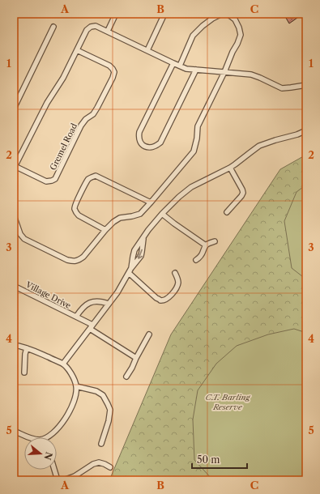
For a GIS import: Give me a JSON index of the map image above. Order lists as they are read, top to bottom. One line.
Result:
{"streets":{"lane":["Gremel Road","Village Drive"]},"parks":["C.T. Barling Reserve"],"scale_bar":"50 m","north":"right","grid":{"columns":["A","B","C"],"rows":["1","2","3","4","5"]}}
